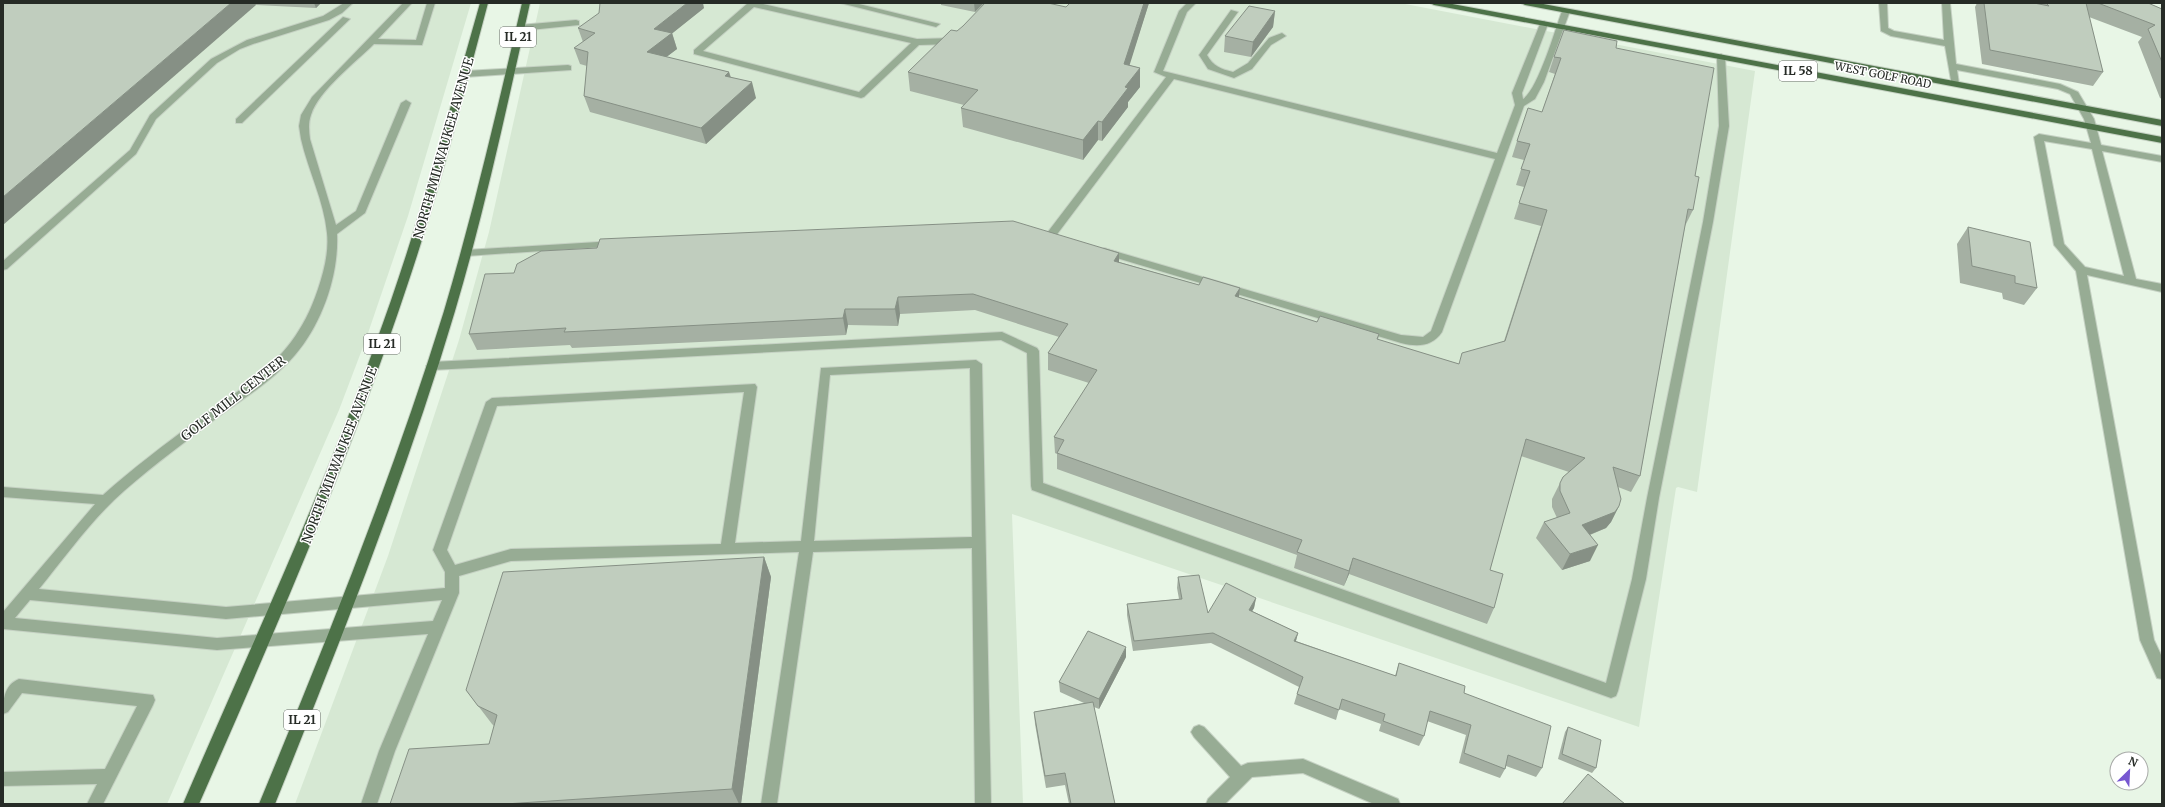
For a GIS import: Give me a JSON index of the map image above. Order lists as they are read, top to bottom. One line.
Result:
{"streets":{"main road":["IL 21","IL 58","WEST GOLF ROAD","NORTH MILWAUKEE AVENUE"],"street":["GOLF MILL CENTER"]},"crossings":[["IL 21","GOLF MILL CENTER"],["NORTH MILWAUKEE AVENUE","GOLF MILL CENTER"]],"north":"top right"}
